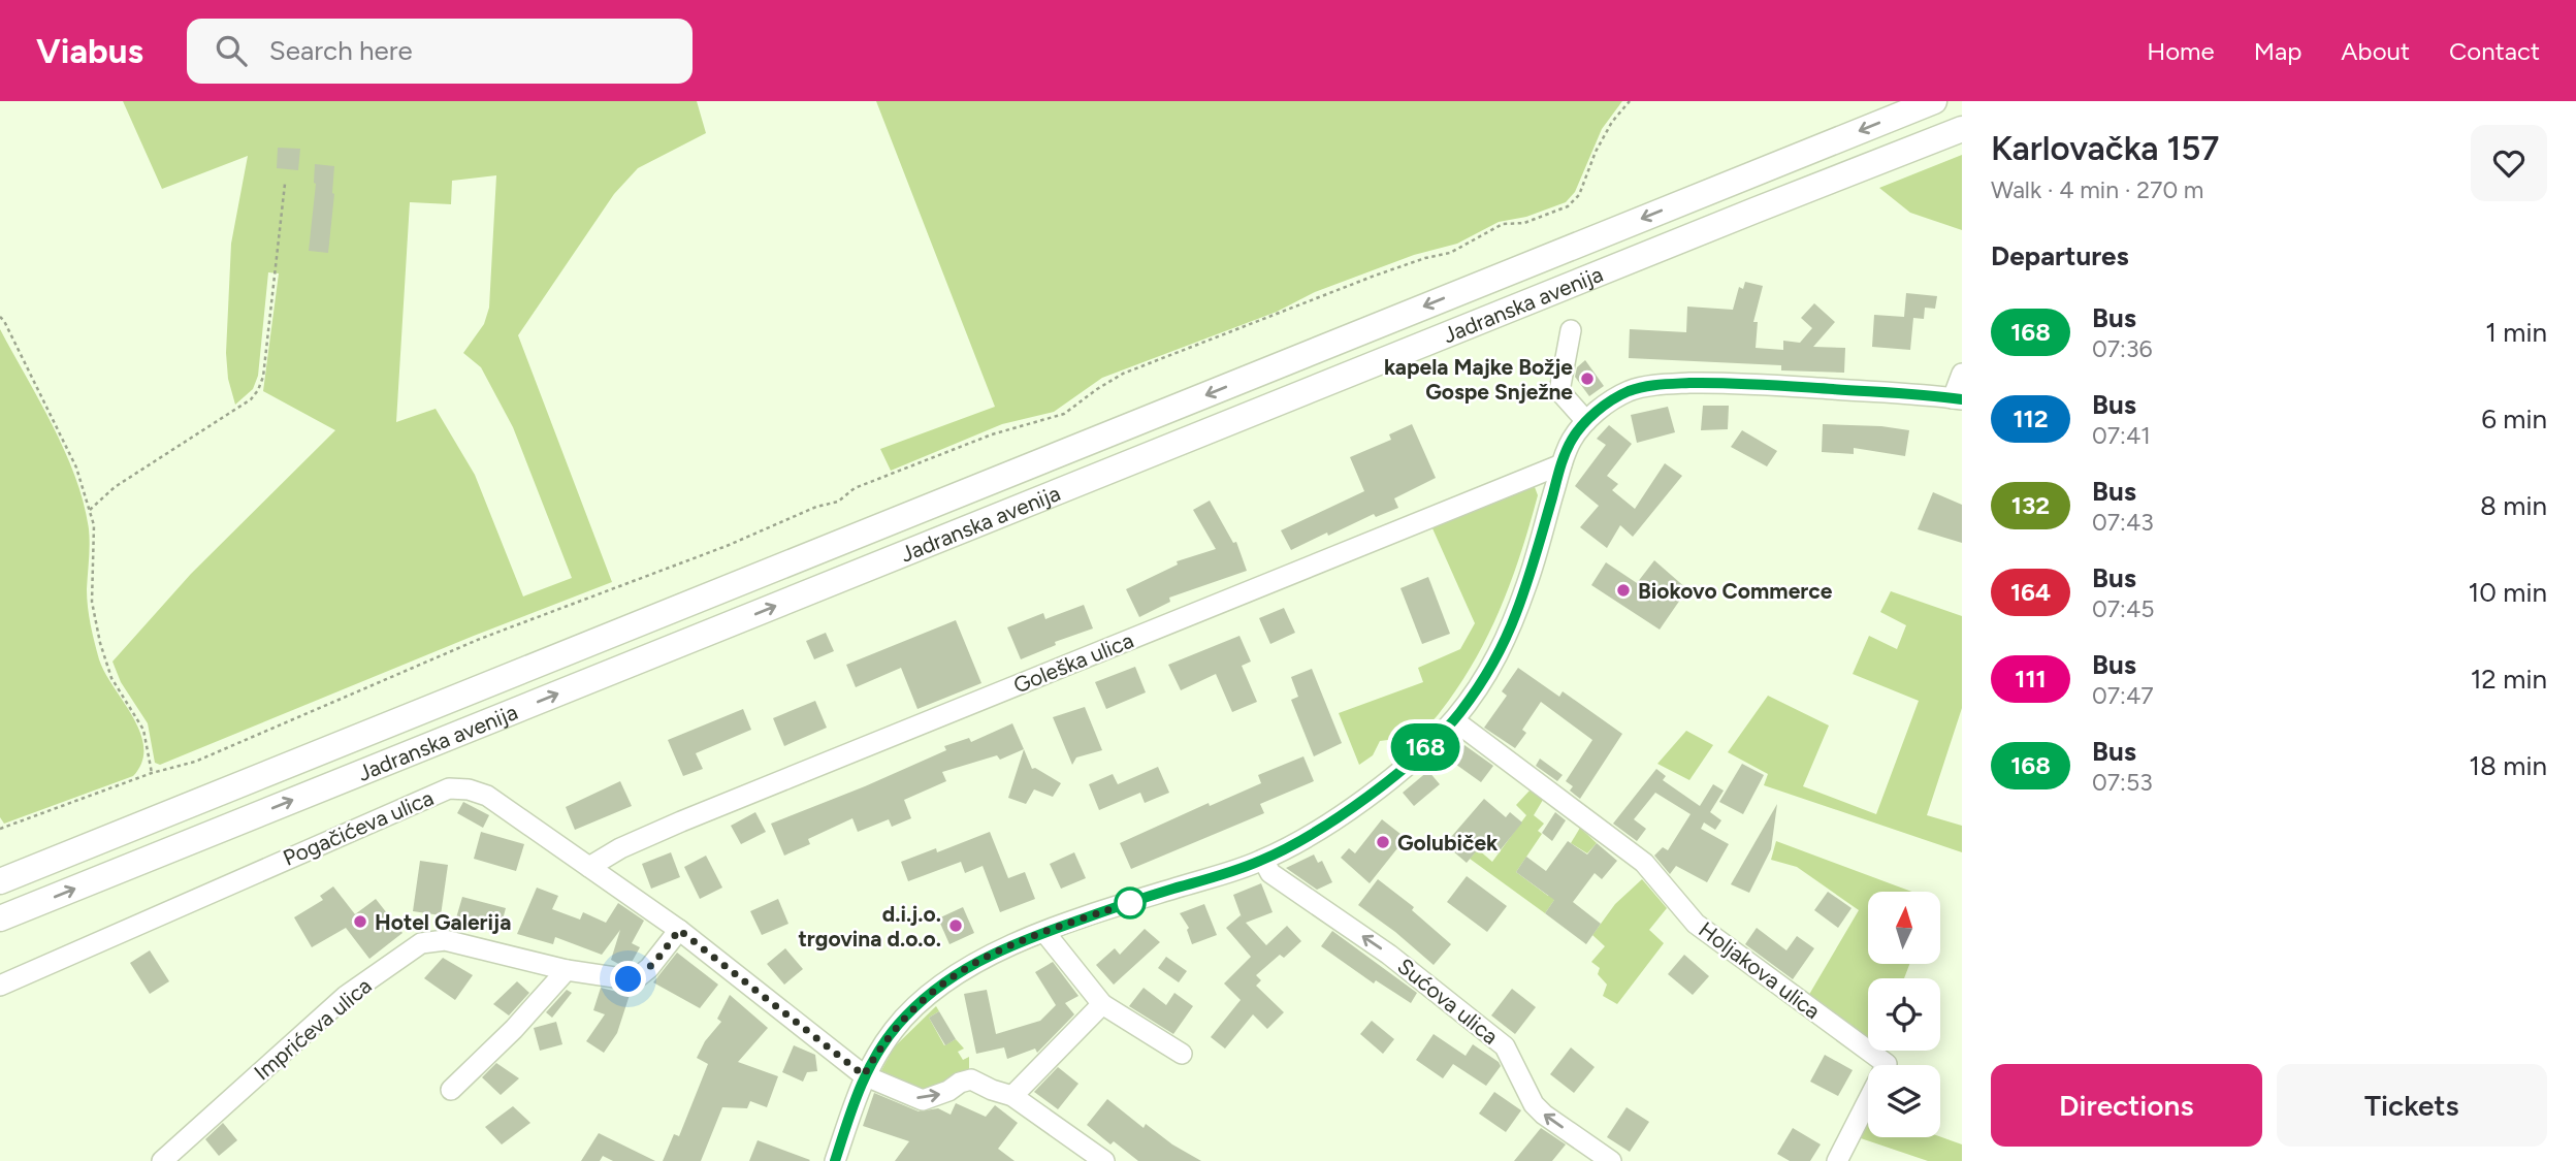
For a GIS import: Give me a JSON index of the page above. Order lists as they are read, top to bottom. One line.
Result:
{"streets":{"main road":["Jadranska avenija"],"street":["Goleška ulica","Pogačićeva ulica","Holjakova ulica","Sućova ulica","Imprićeva ulica"]},"crossings":[["Goleška ulica","Pogačićeva ulica"],["Pogačićeva ulica","Imprićeva ulica"]],"one_way":["Sućova ulica"],"places":["kapela Majke Božje Gospe Snježne","Biokovo Commerce","Golubiček","Hotel Galerija","d.i.j.o. trgovina d.o.o."],"lines":["bus line 168"],"north":"top","page":{"header":"Viabus","search":"Search here","nav":["Home","Map","About","Contact"],"on_map":"168","heading":[["Karlovačka 157","Walk · 4 min · 270 m"],"Departures"],"list":[{"mark":"168","name":"Bus","note":"07:36","value":"1 min"},{"mark":"112","name":"Bus","note":"07:41","value":"6 min"},{"mark":"132","name":"Bus","note":"07:43","value":"8 min"},{"mark":"164","name":"Bus","note":"07:45","value":"10 min"},{"mark":"111","name":"Bus","note":"07:47","value":"12 min"},{"mark":"168","name":"Bus","note":"07:53","value":"18 min"}],"buttons":["Directions","Tickets"]}}
